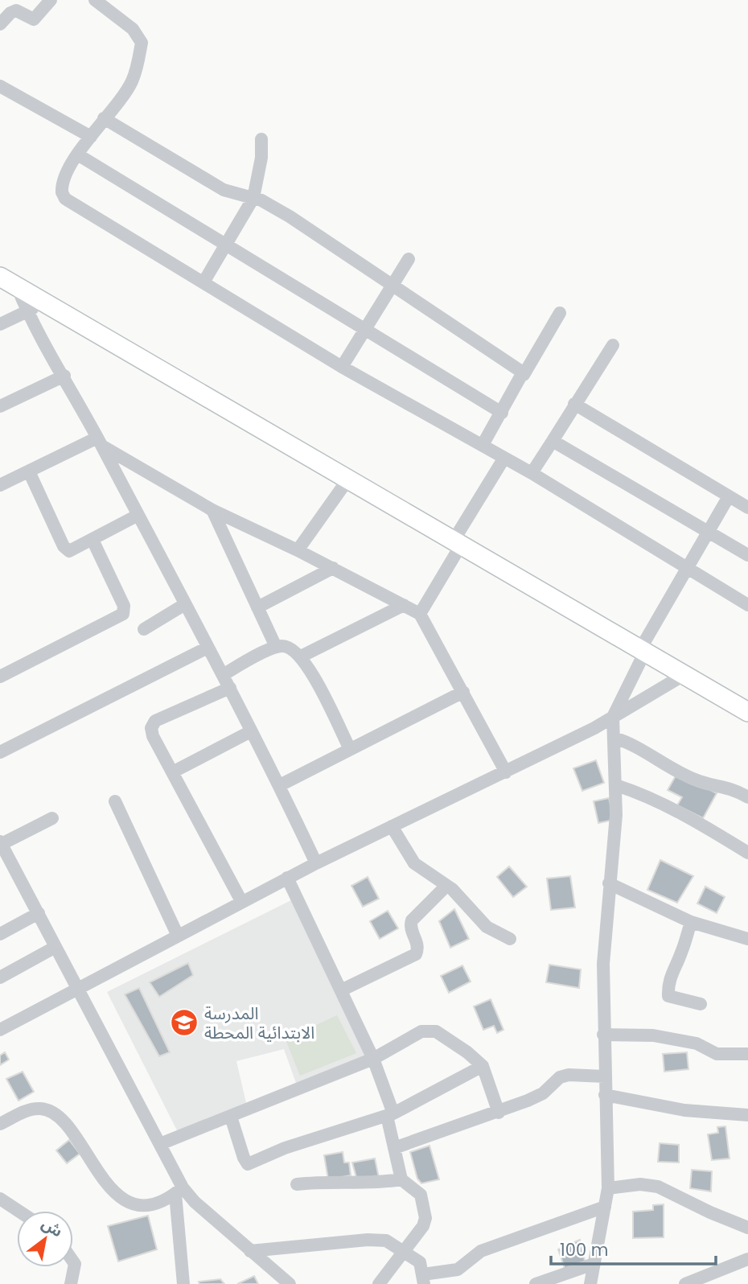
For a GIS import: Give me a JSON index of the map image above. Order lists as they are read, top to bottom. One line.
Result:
{"places":{"school or university":["المدرسة الابتدائية المحطة"]},"scale_bar":"100 m","north":"top right"}
